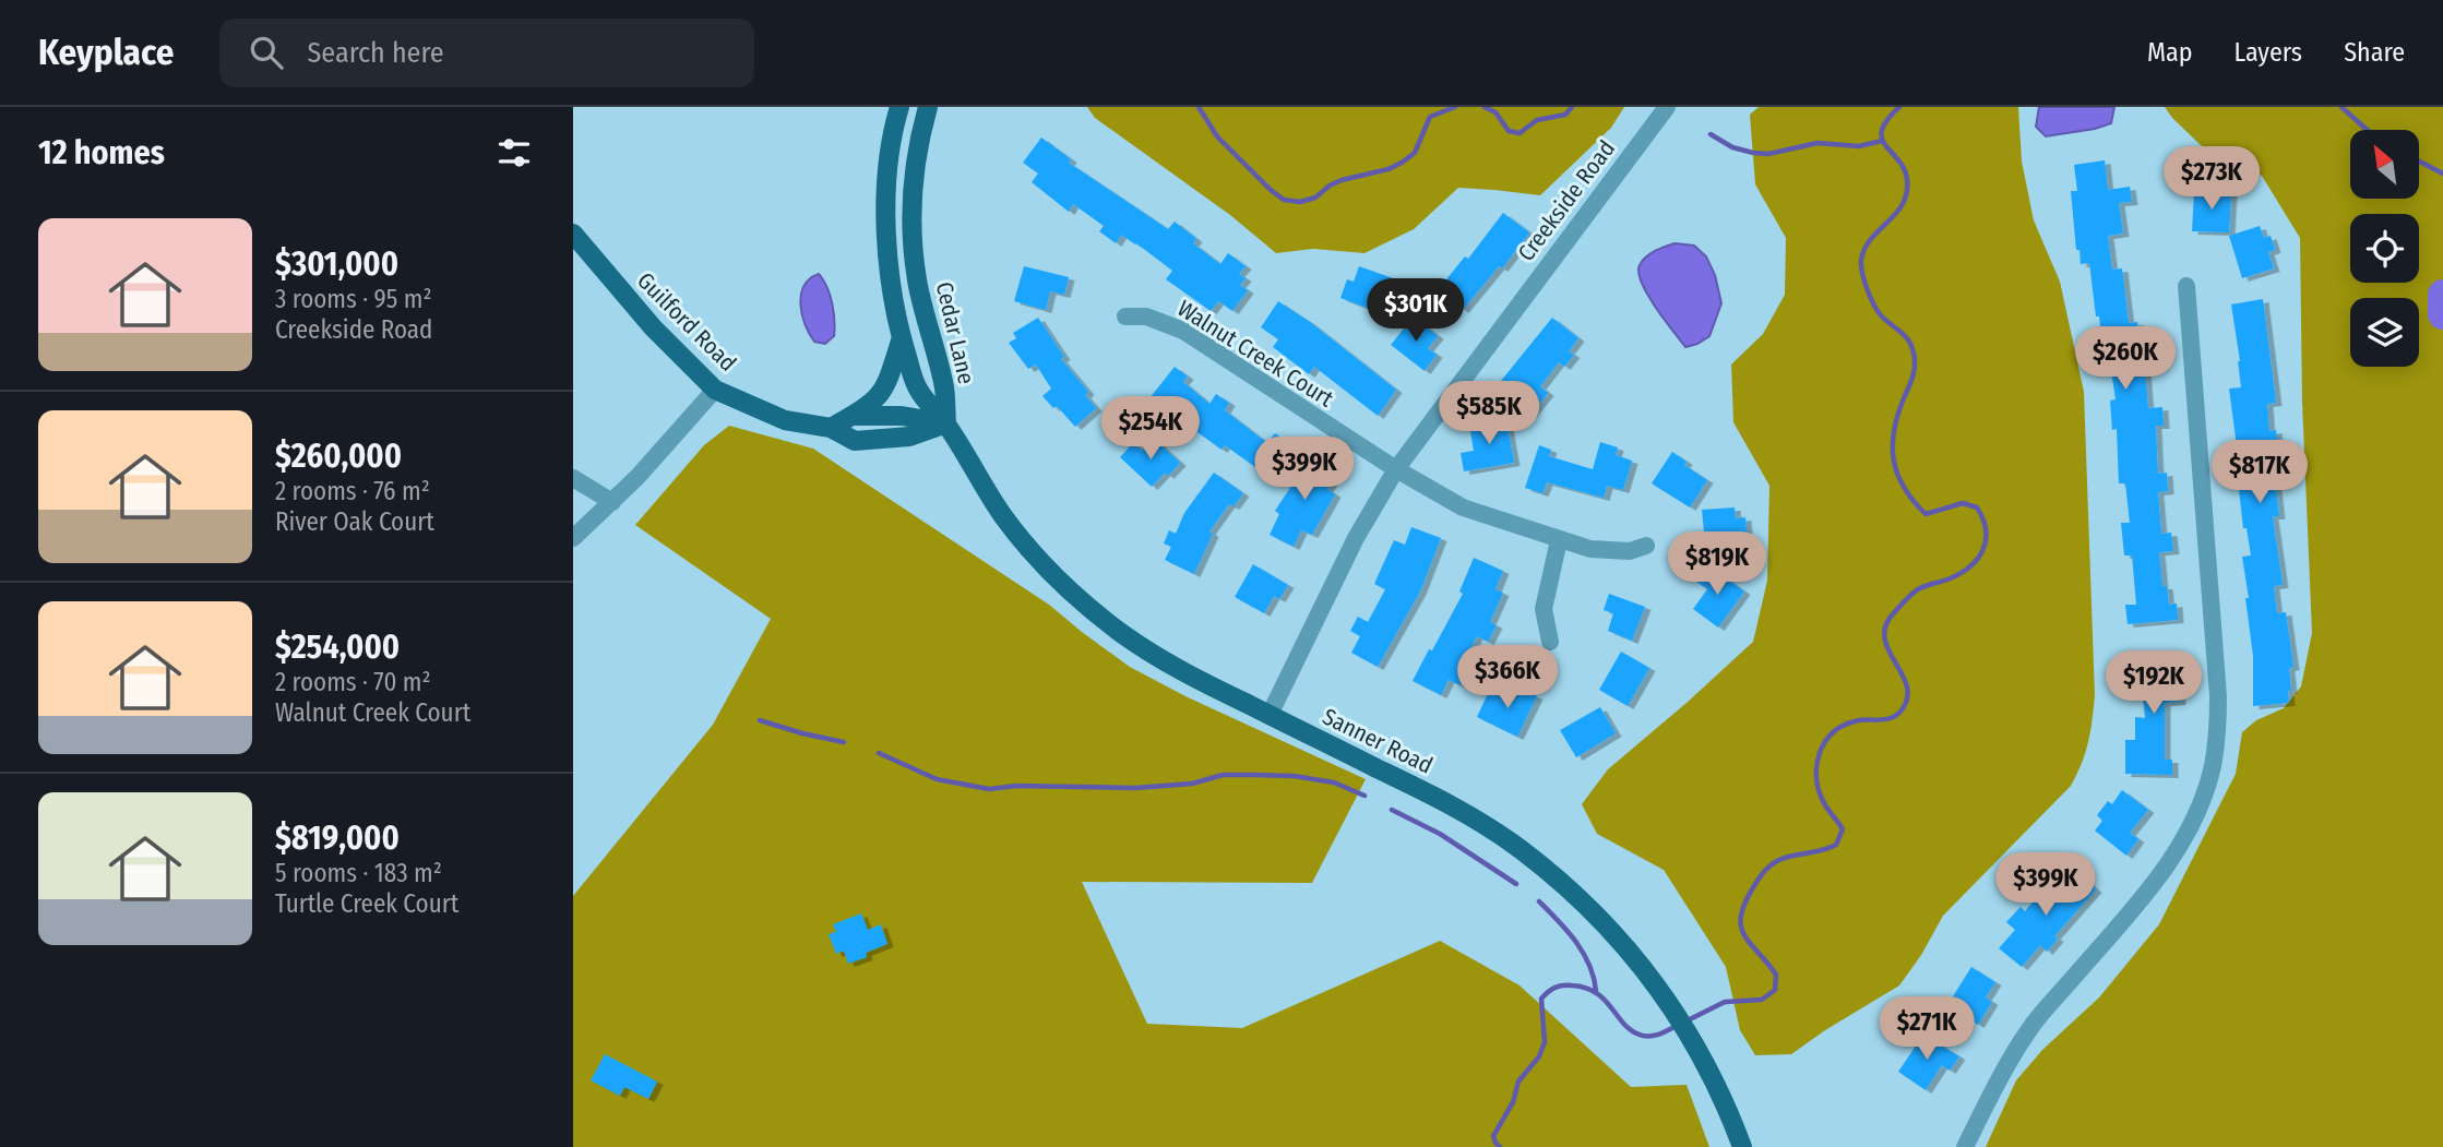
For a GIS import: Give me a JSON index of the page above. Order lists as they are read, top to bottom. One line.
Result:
{"streets":{"main road":["Guilford Road","Cedar Lane","Sanner Road"],"street":["Creekside Road","Walnut Creek Court"]},"crossings":[["Creekside Road","Walnut Creek Court"],["Creekside Road","Sanner Road"],["Guilford Road","Cedar Lane"],["Guilford Road","Sanner Road"],["Cedar Lane","Sanner Road"]],"north":"top left","page":{"header":"Keyplace","search":"Search here","nav":["Map","Layers","Share"],"heading":"12 homes","price":["$273K","$301K","$260K","$585K","$254K","$399K","$817K","$819K","$366K","$192K","$399K","$271K"],"list":[{"name":"$301,000","note":"3 rooms · 95 m² · Creekside Road"},{"name":"$260,000","note":"2 rooms · 76 m² · River Oak Court"},{"name":"$254,000","note":"2 rooms · 70 m² · Walnut Creek Court"},{"name":"$819,000","note":"5 rooms · 183 m² · Turtle Creek Court"}]}}
